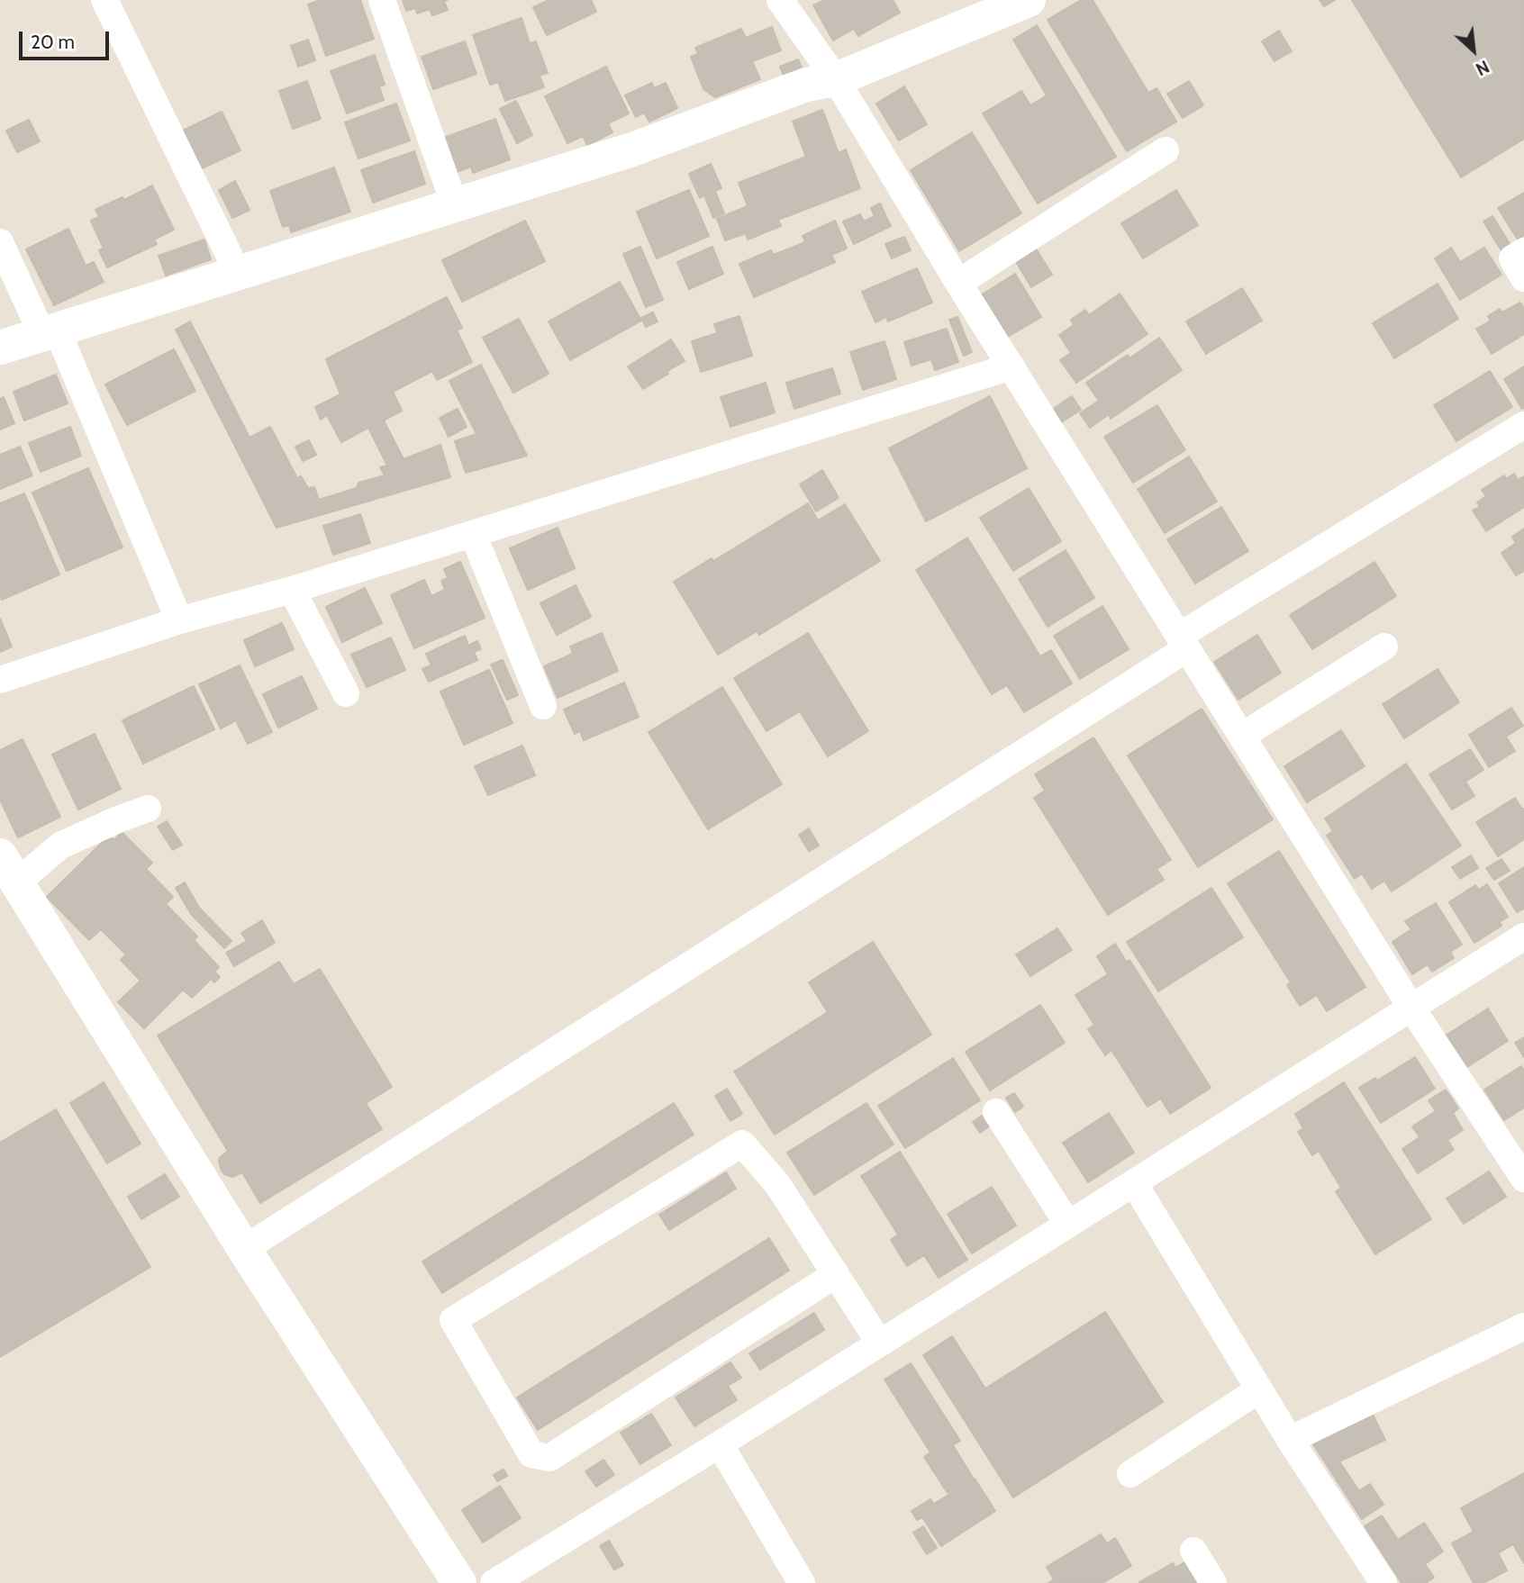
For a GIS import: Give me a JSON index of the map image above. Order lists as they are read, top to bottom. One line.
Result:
{"scale_bar":"20 m","north":"bottom right"}
